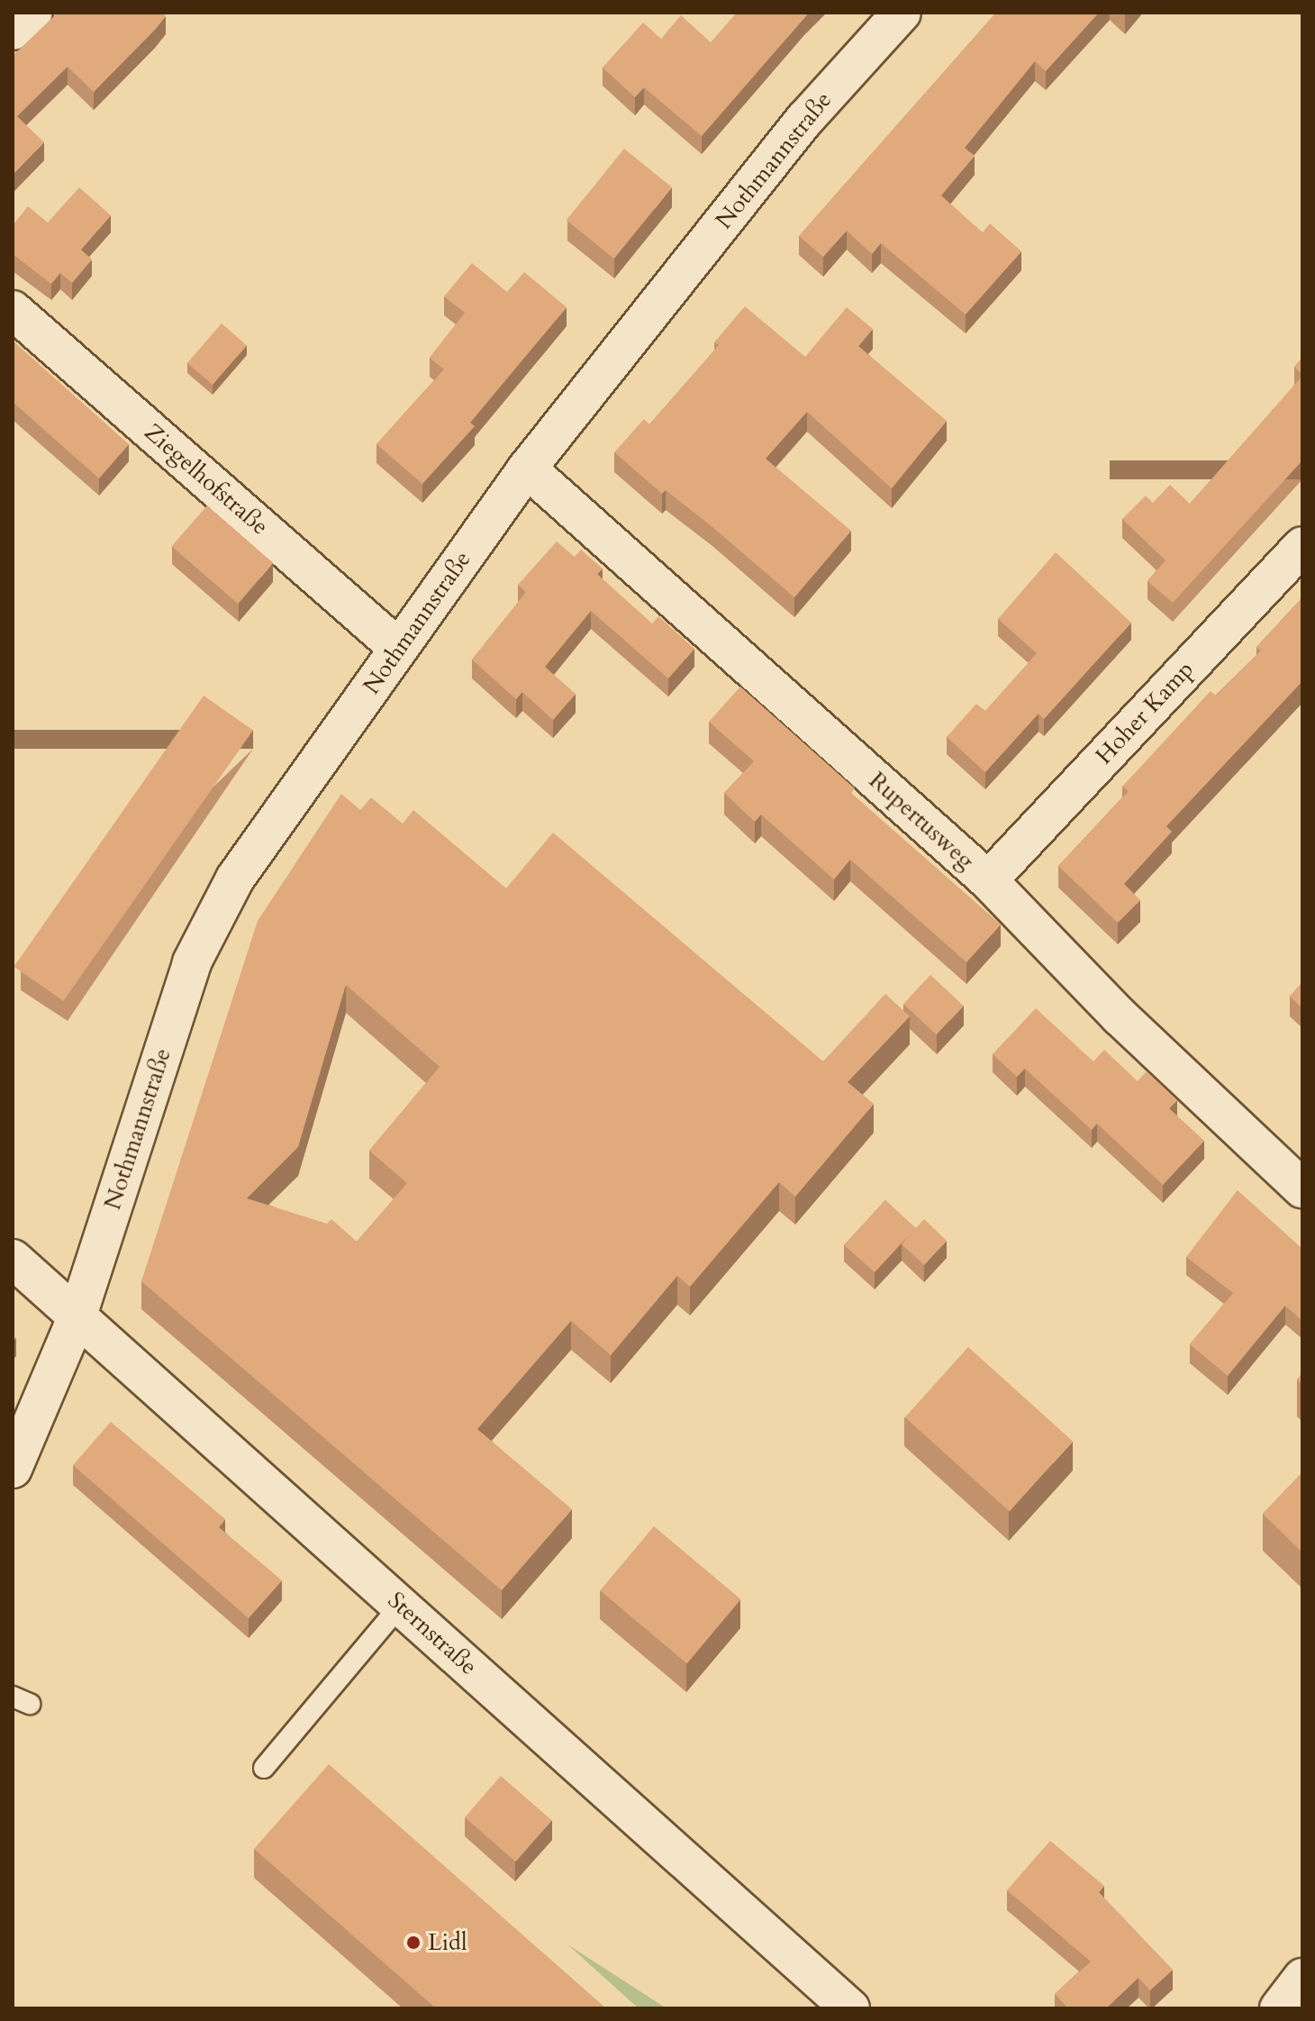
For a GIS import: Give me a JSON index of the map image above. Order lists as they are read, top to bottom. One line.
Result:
{"streets":{"street":["Nothmannstraße","Ziegelhofstraße","Hoher Kamp","Rupertusweg","Sternstraße"]},"crossings":[["Nothmannstraße","Ziegelhofstraße"],["Nothmannstraße","Rupertusweg"],["Nothmannstraße","Sternstraße"],["Hoher Kamp","Rupertusweg"]],"places":["Lidl"]}
